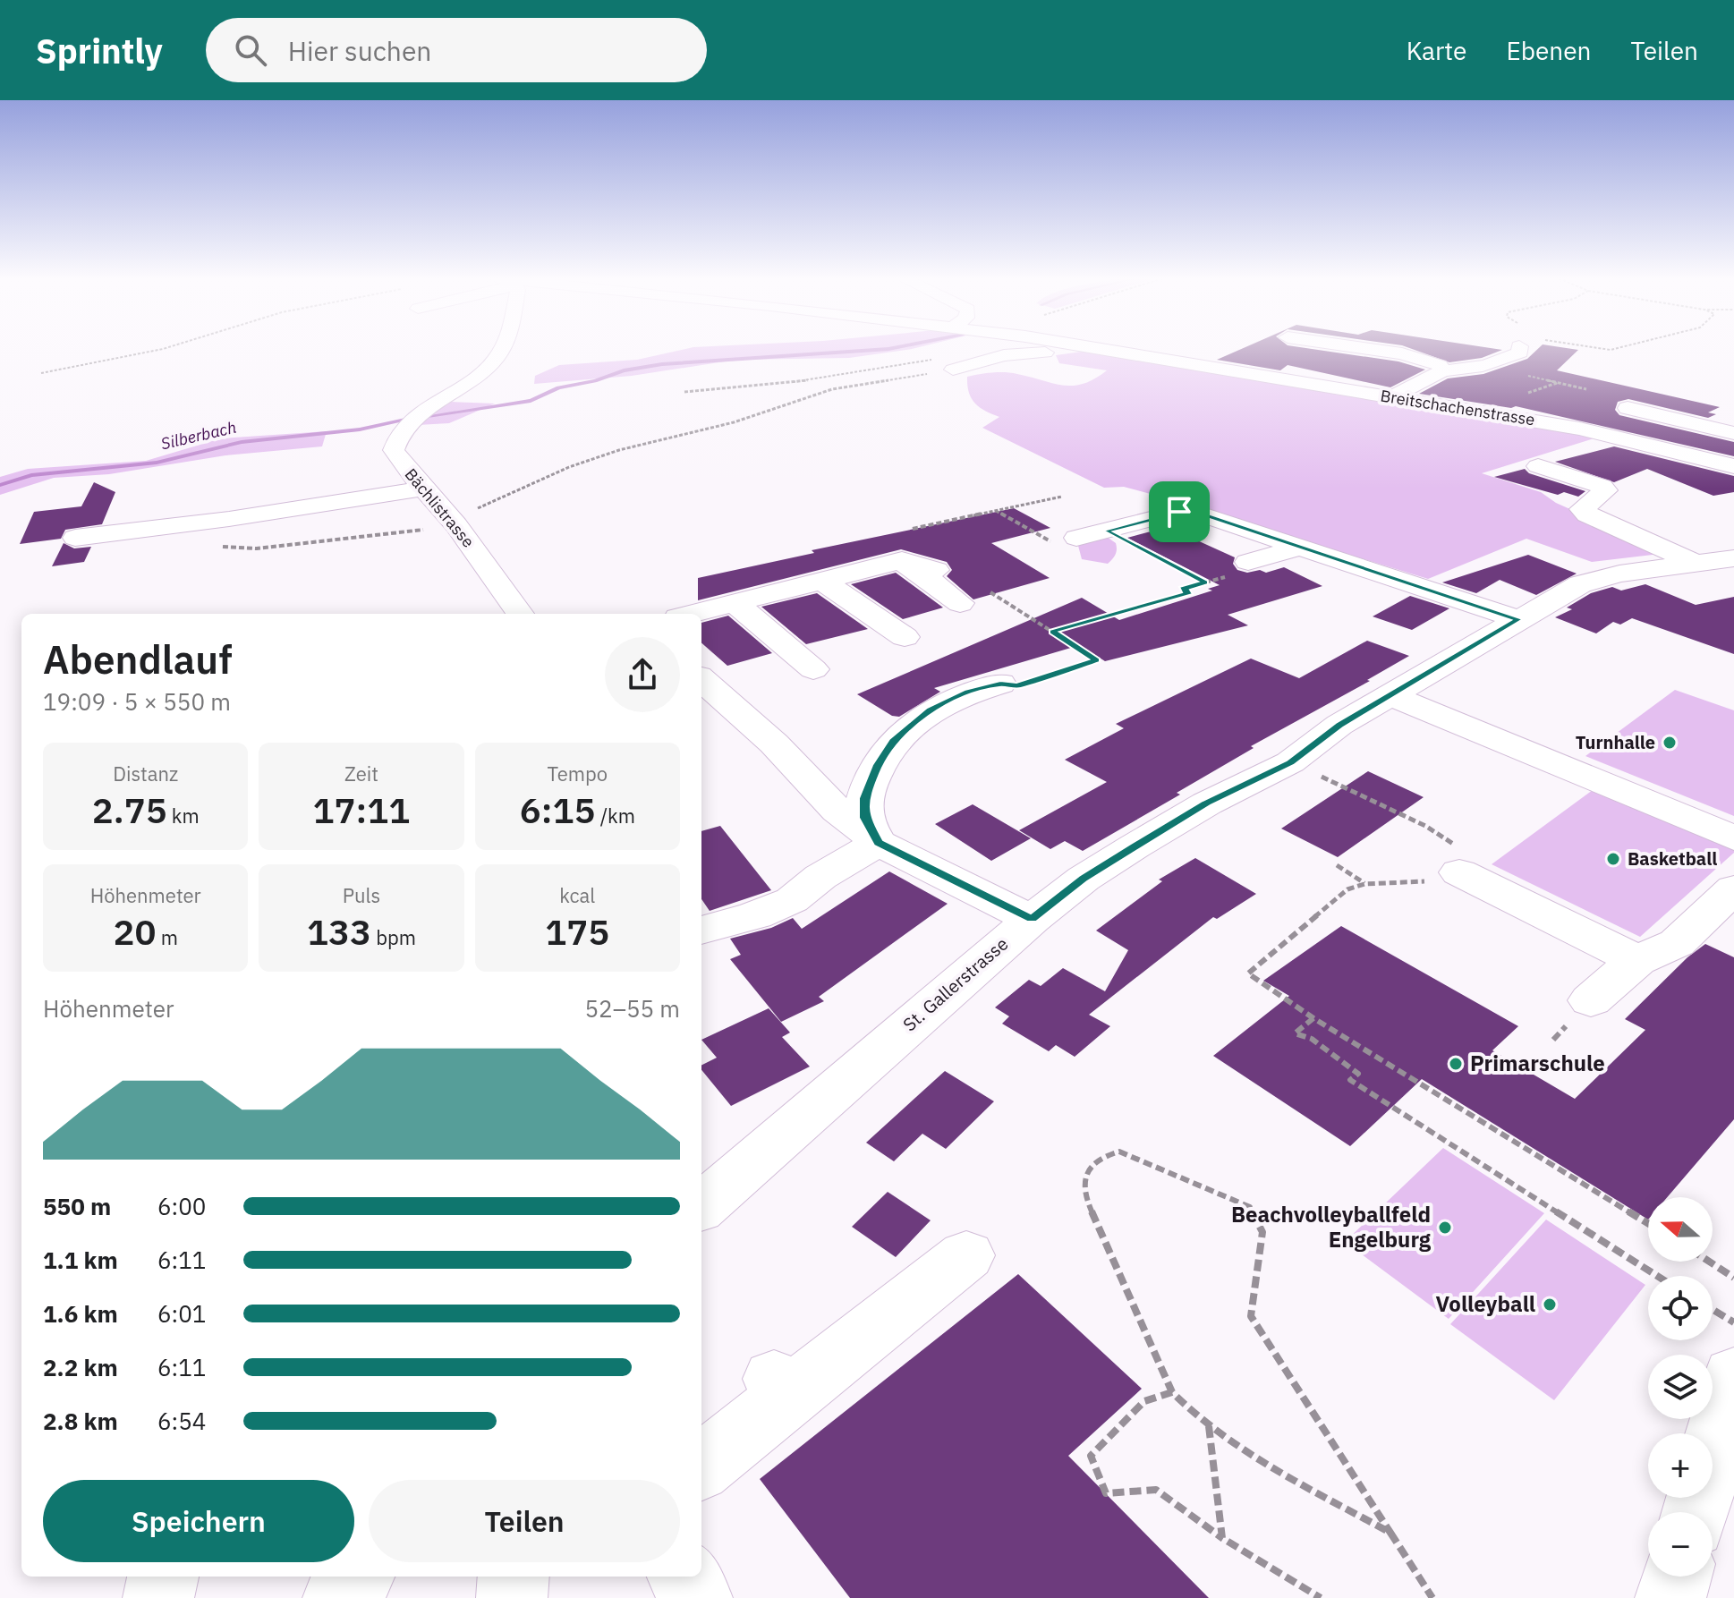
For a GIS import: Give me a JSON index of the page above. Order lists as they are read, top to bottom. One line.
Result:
{"streets":{"street":["Breitschachenstrasse","Bächlistrasse","St. Gallerstrasse"]},"water":["Silberbach"],"places":["Turnhalle","Basketball","Primarschule","Beachvolleyballfeld Engelburg","Volleyball"],"north":"left","page":{"header":"Sprintly","search":"Hier suchen","nav":["Karte","Ebenen","Teilen"],"heading":["Abendlauf","19:09 · 5 × 550 m"],"stats":[["Distanz","2.75 km"],["Zeit","17:11"],["Tempo","6:15 /km"],["Höhenmeter","20 m"],["Puls","133 bpm"],["kcal","175"]],"chart":["Höhenmeter","52–55 m"],"list":[{"name":"550 m","note":"6:00"},{"name":"1.1 km","note":"6:11"},{"name":"1.6 km","note":"6:01"},{"name":"2.2 km","note":"6:11"},{"name":"2.8 km","note":"6:54"}],"map_buttons":["+","−"],"buttons":["Speichern","Teilen"]}}
